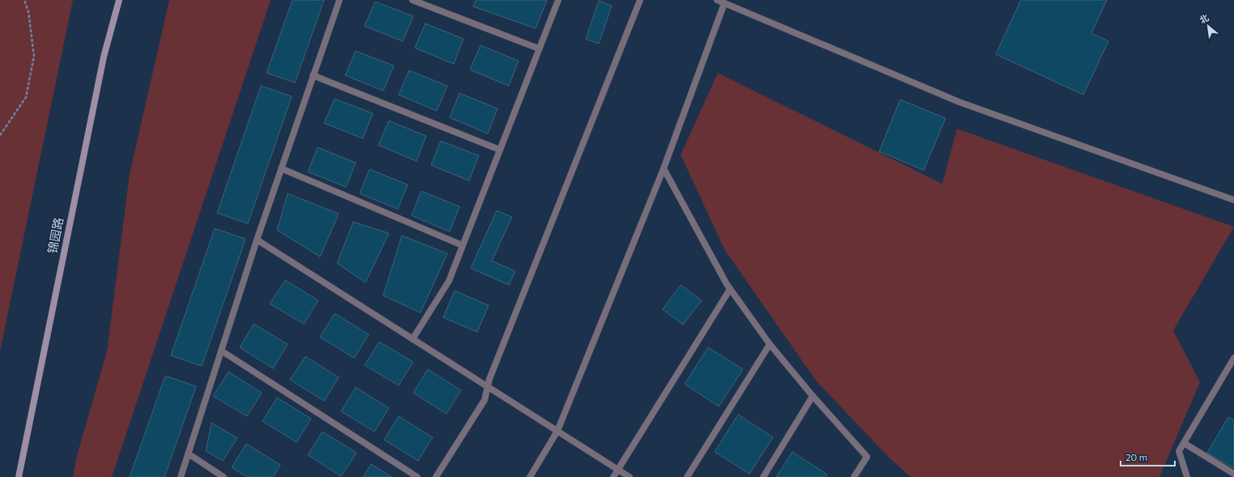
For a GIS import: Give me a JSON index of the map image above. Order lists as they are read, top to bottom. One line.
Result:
{"streets":{"street":["锦园路"]},"scale_bar":"20 m","north":"top left"}
